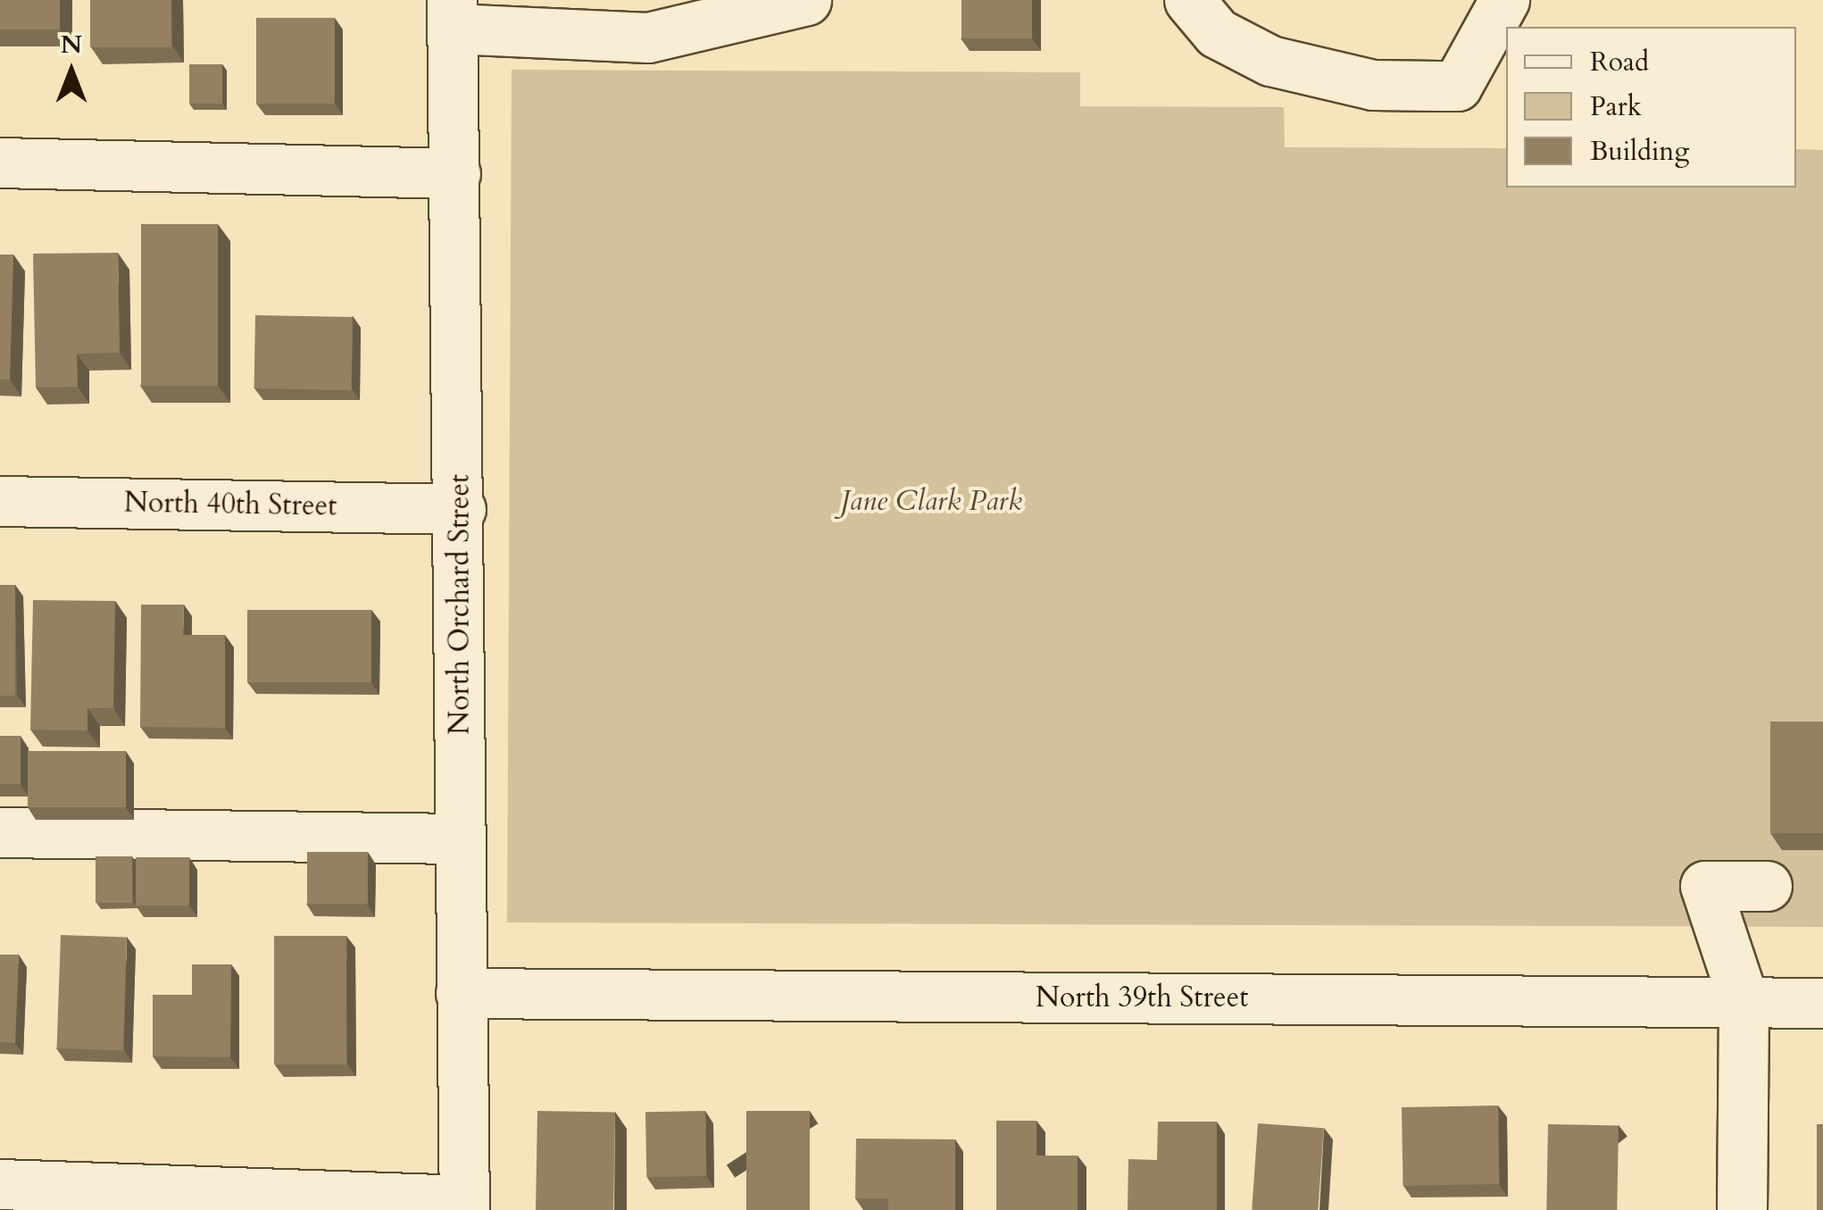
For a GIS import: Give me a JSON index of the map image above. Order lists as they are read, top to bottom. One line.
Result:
{"streets":{"street":["North 40th Street","North Orchard Street","North 39th Street"]},"crossings":[["North 40th Street","North Orchard Street"],["North Orchard Street","North 39th Street"]],"parks":["Jane Clark Park"],"legend":["Road","Park","Building"],"north":"top"}
